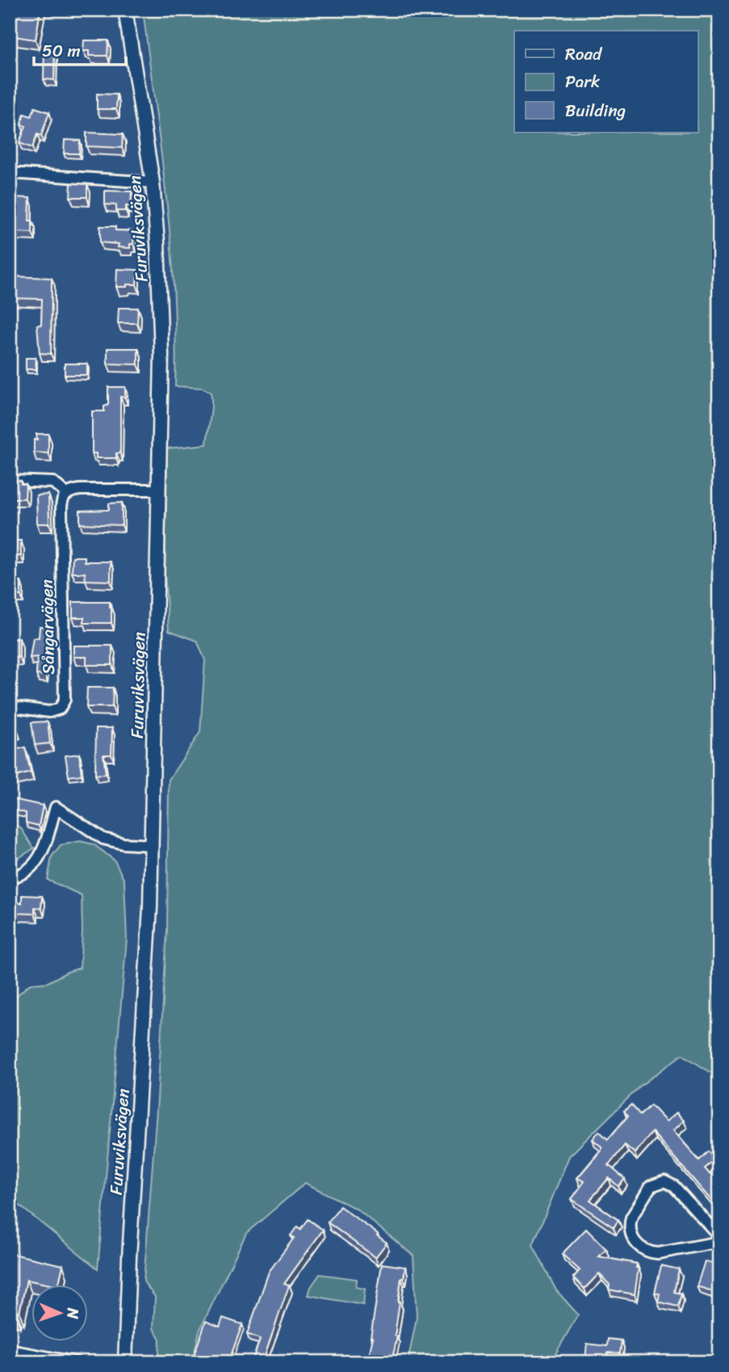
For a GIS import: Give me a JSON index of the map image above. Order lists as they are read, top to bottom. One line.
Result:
{"streets":{"main road":["Furuviksvägen"],"street":["Sångarvägen"]},"legend":["Road","Park","Building"],"scale_bar":"50 m","north":"right"}
